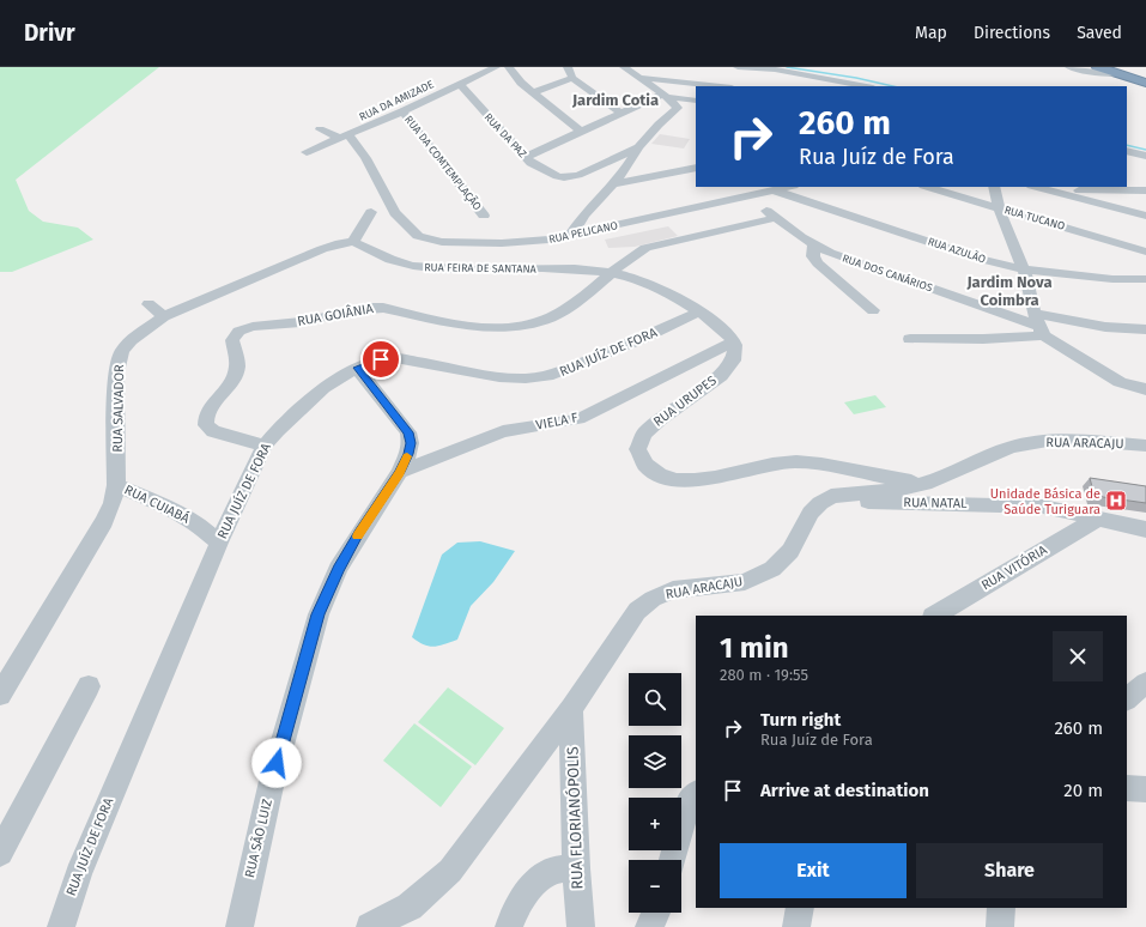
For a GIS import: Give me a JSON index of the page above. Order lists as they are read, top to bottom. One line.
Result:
{"streets":{"street":["RUA DA AMIZADE","RUA DA PAZ","RUA DA COMTEMPLAÇÃO","RUA TUCANO","RUA PELICANO","RUA AZULÃO","RUA FEIRA DE SANTANA","RUA DOS CANÁRIOS","RUA GOIÂNIA","RUA JUÍZ DE FORA","RUA URUPES","RUA SALVADOR","VIELA F","RUA ARACAJU","RUA NATAL","RUA CUIABÁ","RUA VITÓRIA","RUA FLORIANÓPOLIS","RUA SÃO LUIZ"]},"crossings":[["RUA DA AMIZADE","RUA DA PAZ"],["RUA DA AMIZADE","RUA DA COMTEMPLAÇÃO"],["RUA DA AMIZADE","RUA PELICANO"],["RUA PELICANO","RUA AZULÃO"],["RUA PELICANO","RUA DOS CANÁRIOS"],["RUA FEIRA DE SANTANA","RUA GOIÂNIA"],["RUA FEIRA DE SANTANA","RUA SALVADOR"],["RUA GOIÂNIA","RUA JUÍZ DE FORA"],["RUA JUÍZ DE FORA","RUA CUIABÁ"],["RUA JUÍZ DE FORA","RUA SÃO LUIZ"],["RUA URUPES","VIELA F"],["RUA URUPES","RUA ARACAJU"],["RUA SALVADOR","RUA CUIABÁ"],["VIELA F","RUA SÃO LUIZ"],["RUA ARACAJU","RUA NATAL"],["RUA ARACAJU","RUA FLORIANÓPOLIS"],["RUA NATAL","RUA VITÓRIA"]],"districts":["Jardim Cotia","Jardim Nova Coimbra"],"places":{"hospital":["Unidade Básica de Saúde Turiguara"]},"page":{"header":"Drivr","nav":["Map","Directions","Saved"],"turn":["260 m","Rua Juíz de Fora"],"heading":["1 min","280 m · 19:55"],"map_buttons":["+","−"],"list":[{"name":"Turn right","note":"Rua Juíz de Fora","value":"260 m"},{"name":"Arrive at destination","value":"20 m"}],"buttons":["Exit","Share"]}}
